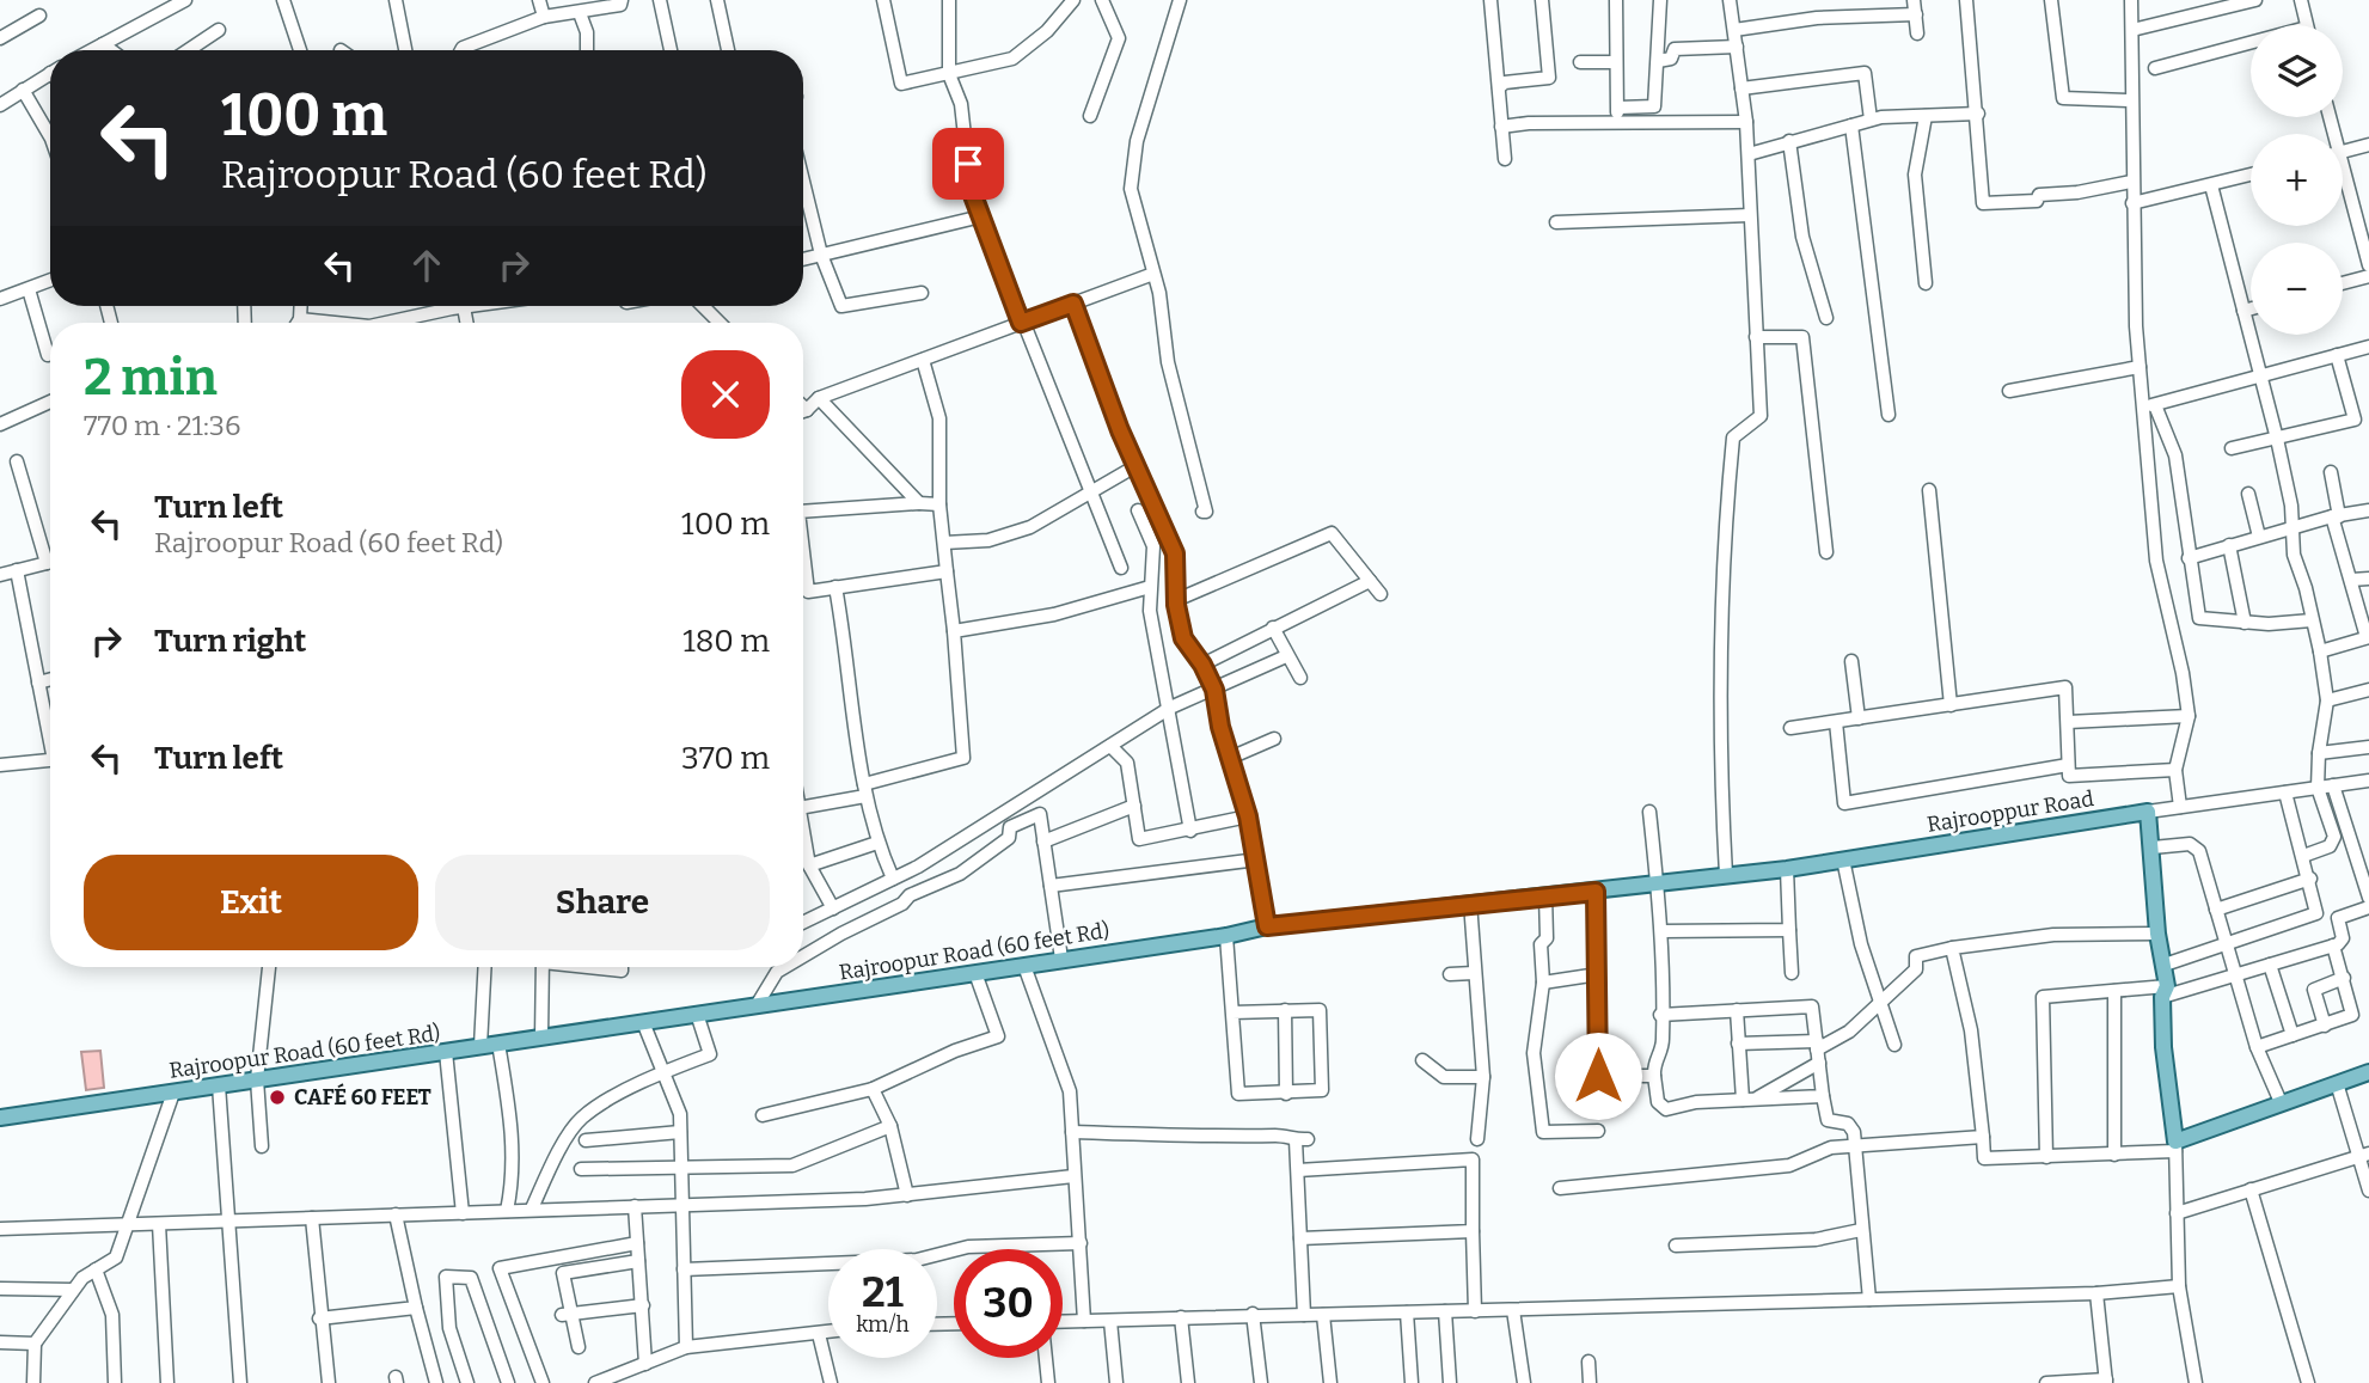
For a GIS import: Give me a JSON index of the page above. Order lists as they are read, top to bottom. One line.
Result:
{"streets":{"main road":["Rajrooppur Road","Rajroopur Road (60 feet Rd)"]},"crossings":[["Rajrooppur Road","Rajroopur Road (60 feet Rd)"]],"places":["CAFÉ 60 FEET"],"page":{"map_buttons":["+","−"],"turn":["100 m","Rajroopur Road (60 feet Rd)"],"heading":["2 min","770 m · 21:36"],"list":[{"name":"Turn left","note":"Rajroopur Road (60 feet Rd)","value":"100 m"},{"name":"Turn right","value":"180 m"},{"name":"Turn left","value":"370 m"}],"buttons":["Exit","Share"],"speed":"21 km/h","limit":"30"}}
